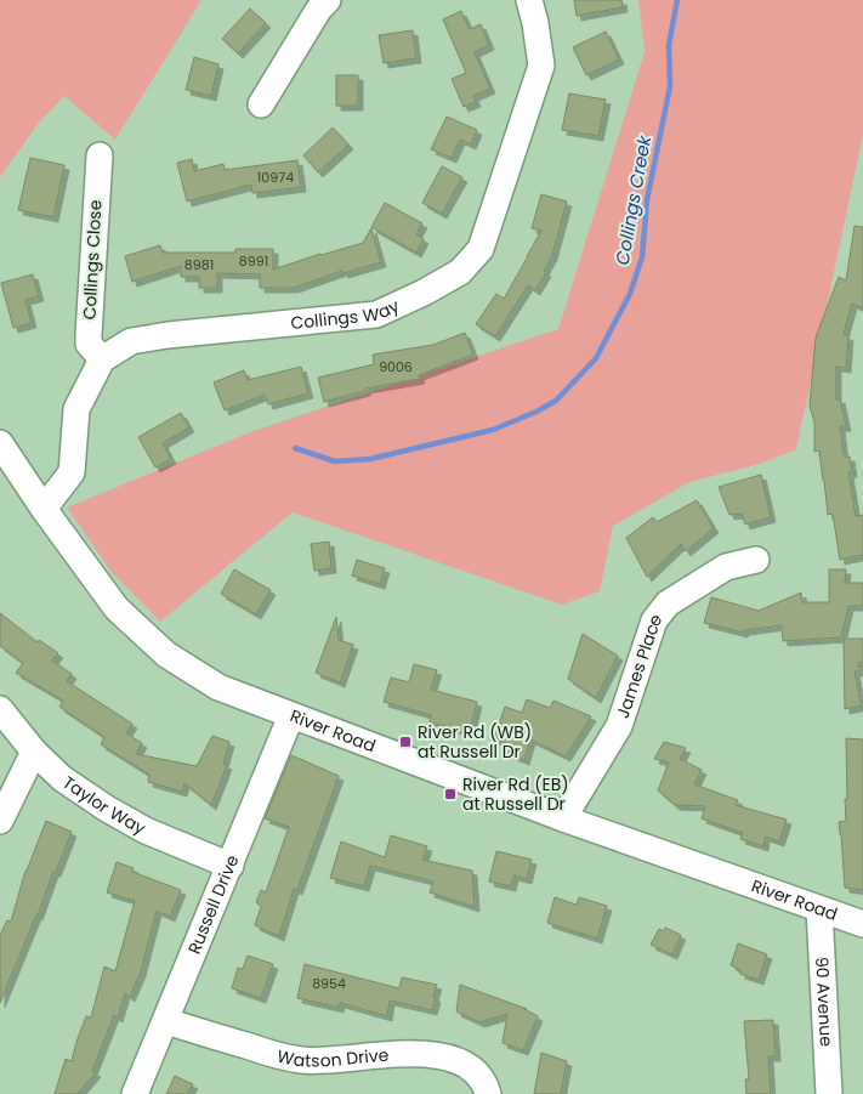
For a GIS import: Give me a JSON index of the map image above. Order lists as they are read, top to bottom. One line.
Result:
{"streets":{"street":["Collings Close","Collings Way","James Place","River Road","Taylor Way","Russell Drive","90 Avenue","Watson Drive"]},"crossings":[["Collings Close","Collings Way"],["James Place","River Road"],["River Road","Russell Drive"],["River Road","90 Avenue"],["Taylor Way","Russell Drive"],["Russell Drive","Watson Drive"]],"water":["Collings Creek"],"places":{"transit":["River Rd (WB) at Russell Dr","River Rd (EB) at Russell Dr"]},"house_numbers":["10974","8991","8981","9006","8954"]}
